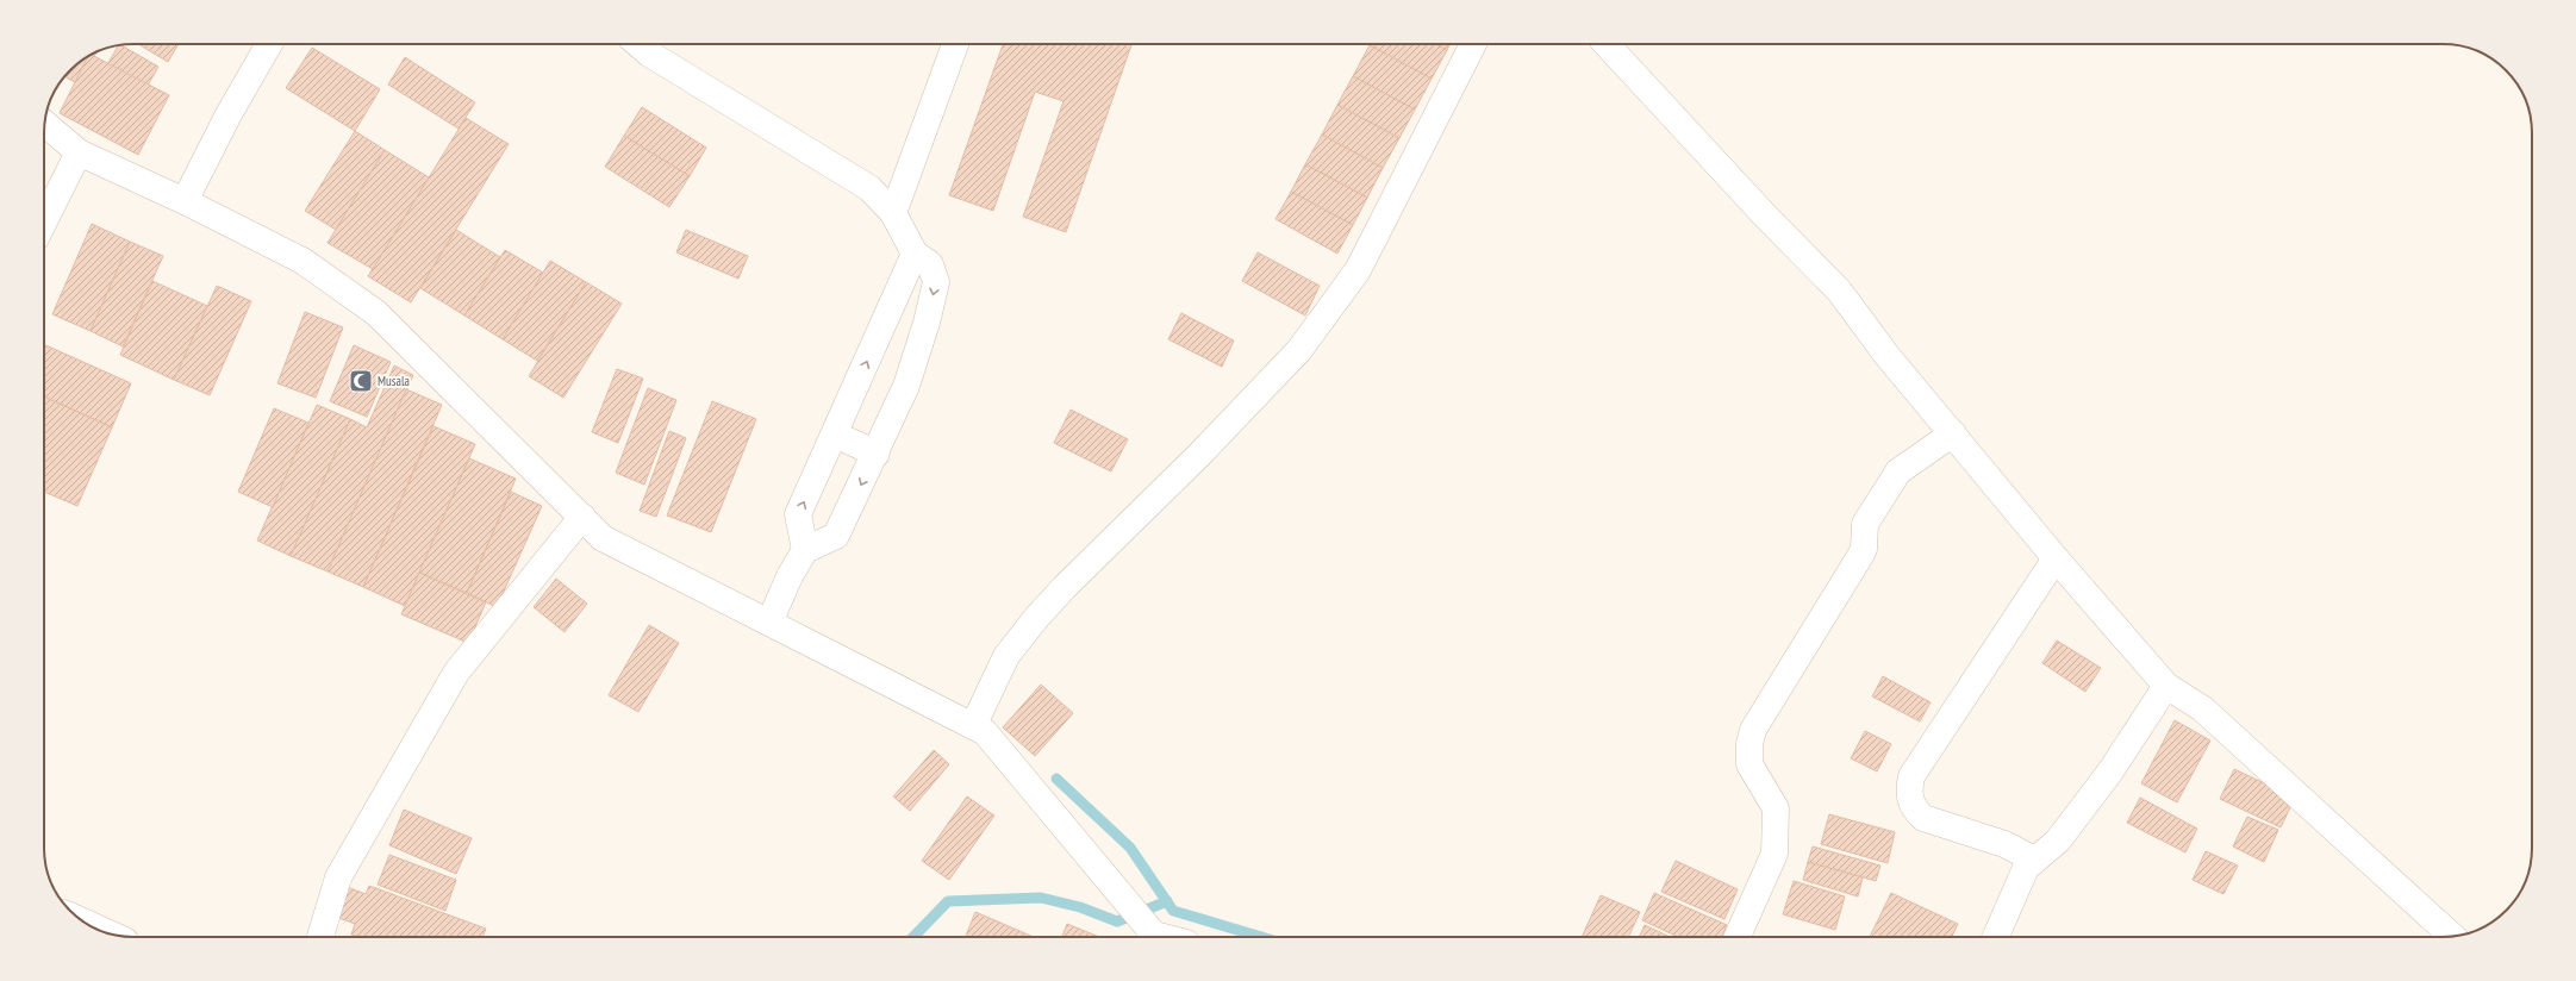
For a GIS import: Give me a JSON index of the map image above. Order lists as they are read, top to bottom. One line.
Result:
{"places":{"mosque":["Musala"]}}
